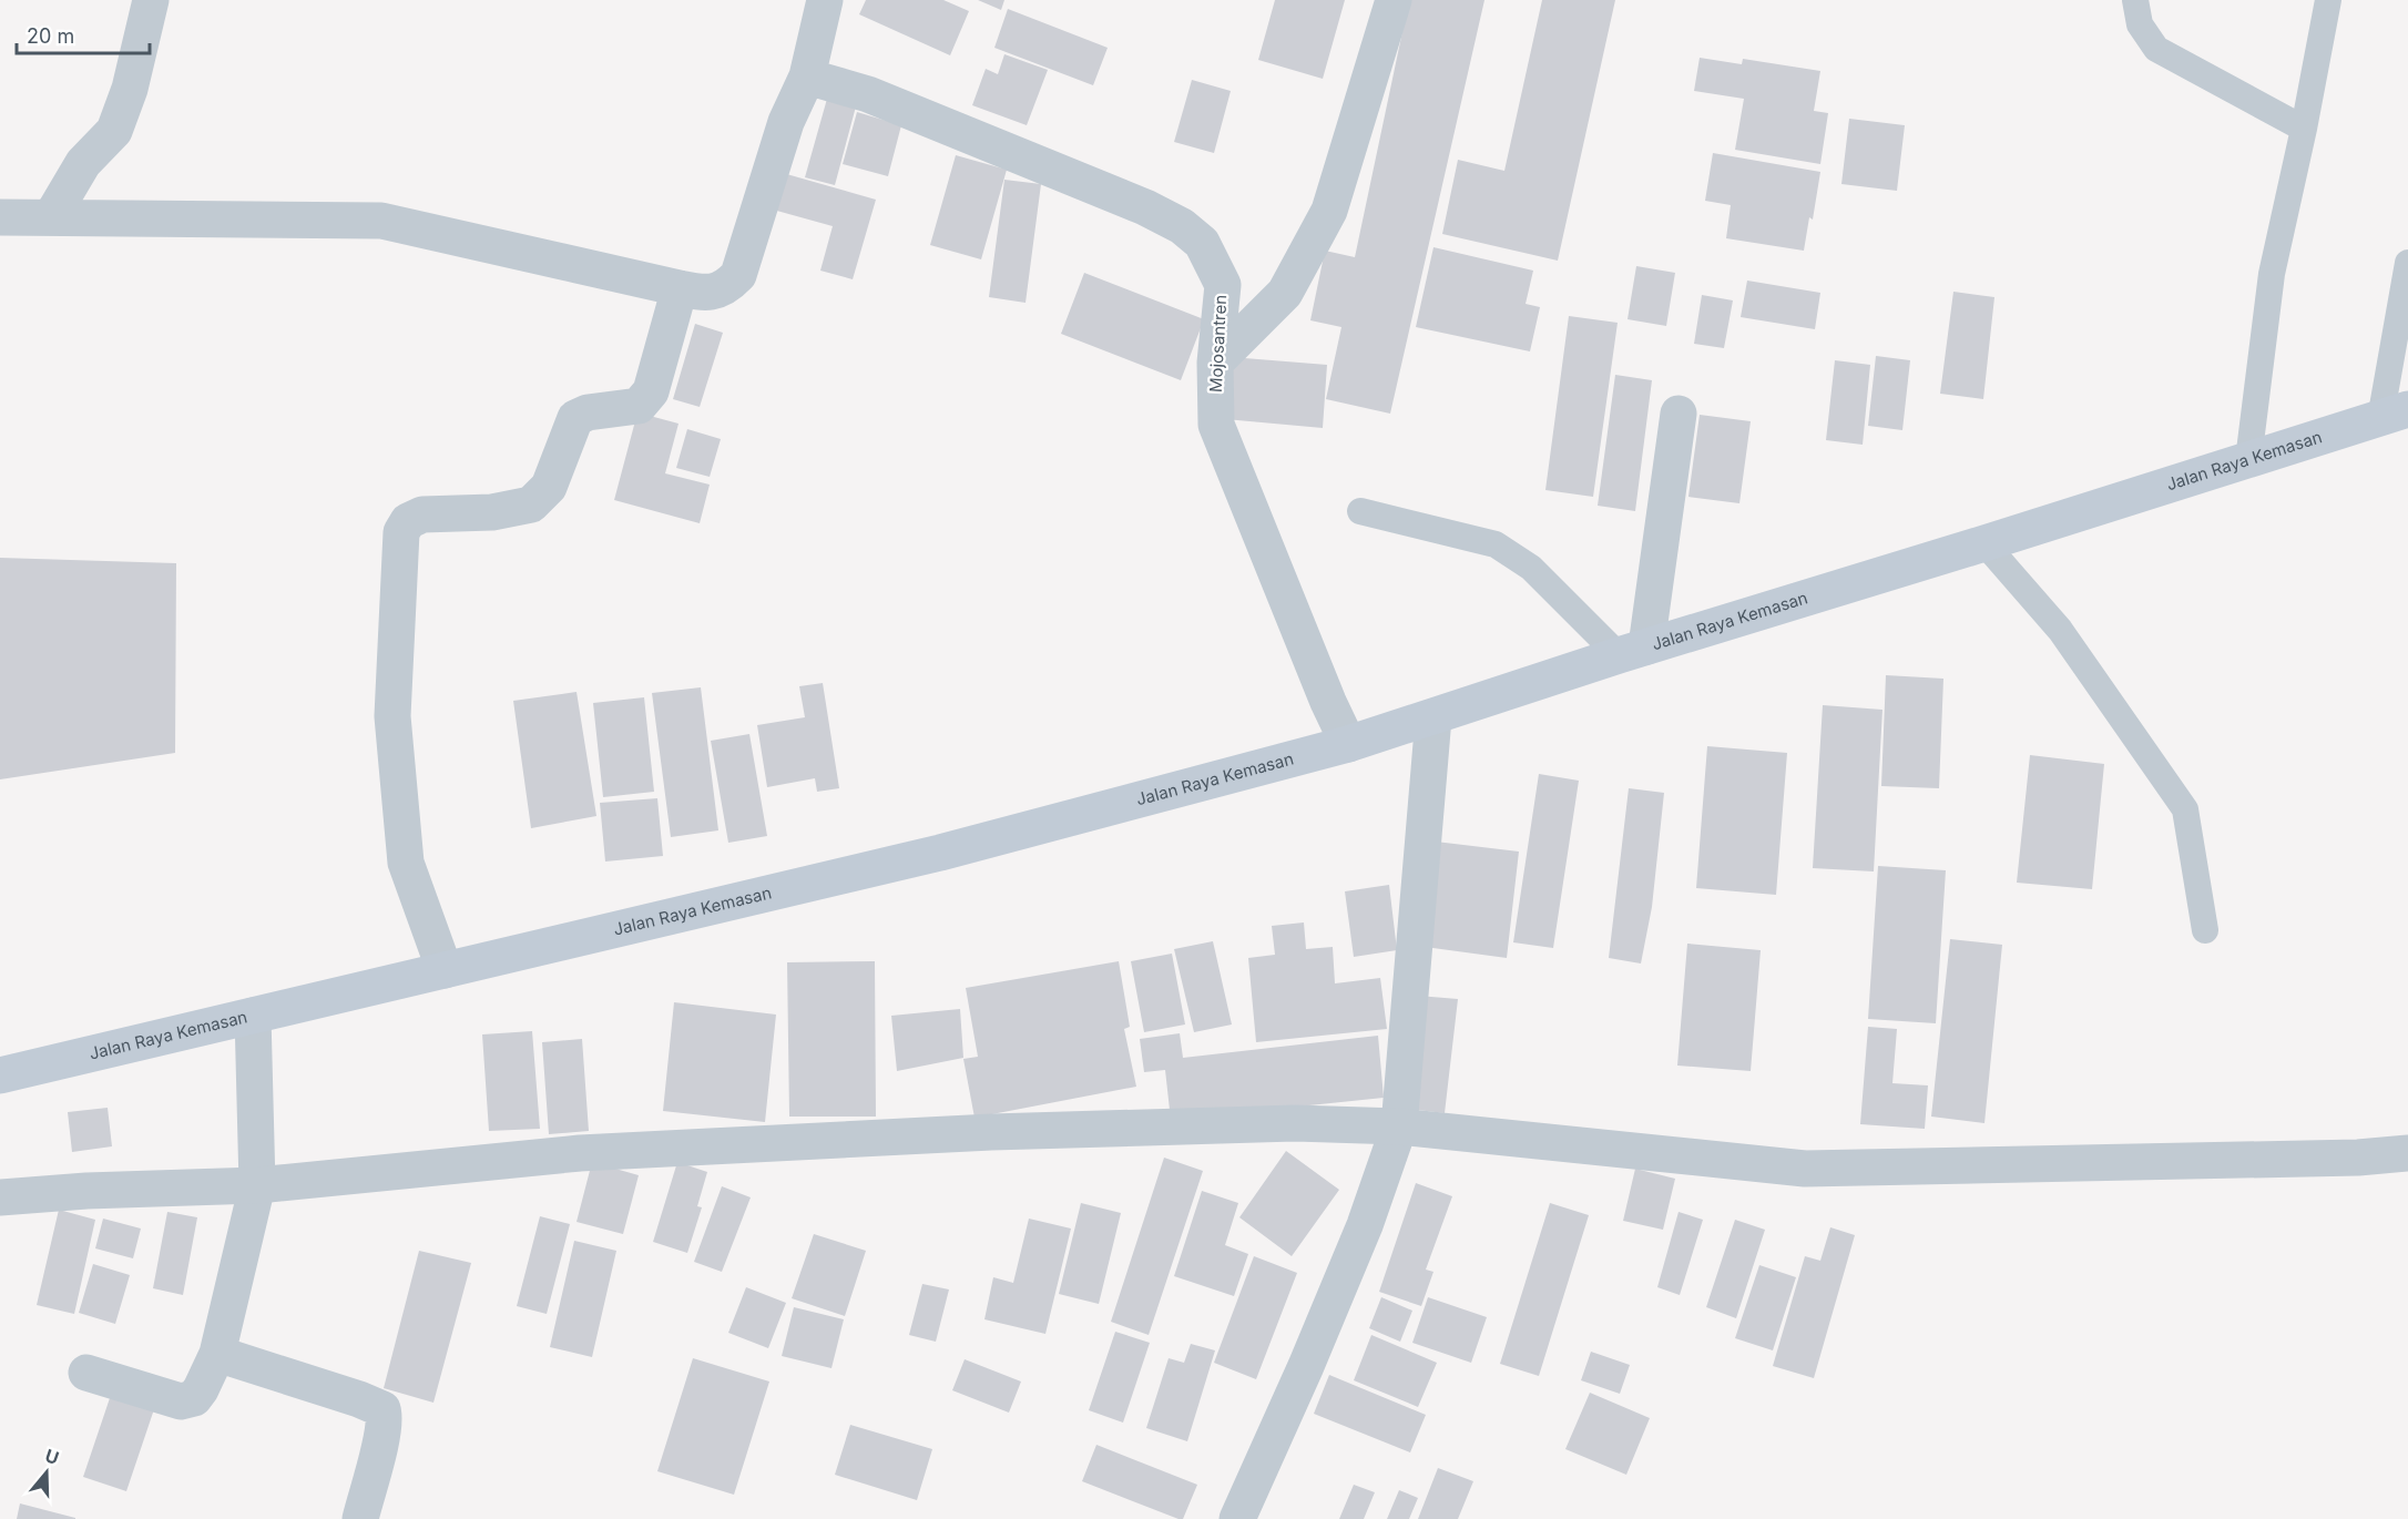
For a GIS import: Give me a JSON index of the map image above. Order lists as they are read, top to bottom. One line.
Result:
{"streets":{"main road":["Jalan Raya Kemasan"],"street":["Mojosantren"]},"crossings":[["Mojosantren","Jalan Raya Kemasan"]],"scale_bar":"20 m","north":"top"}
